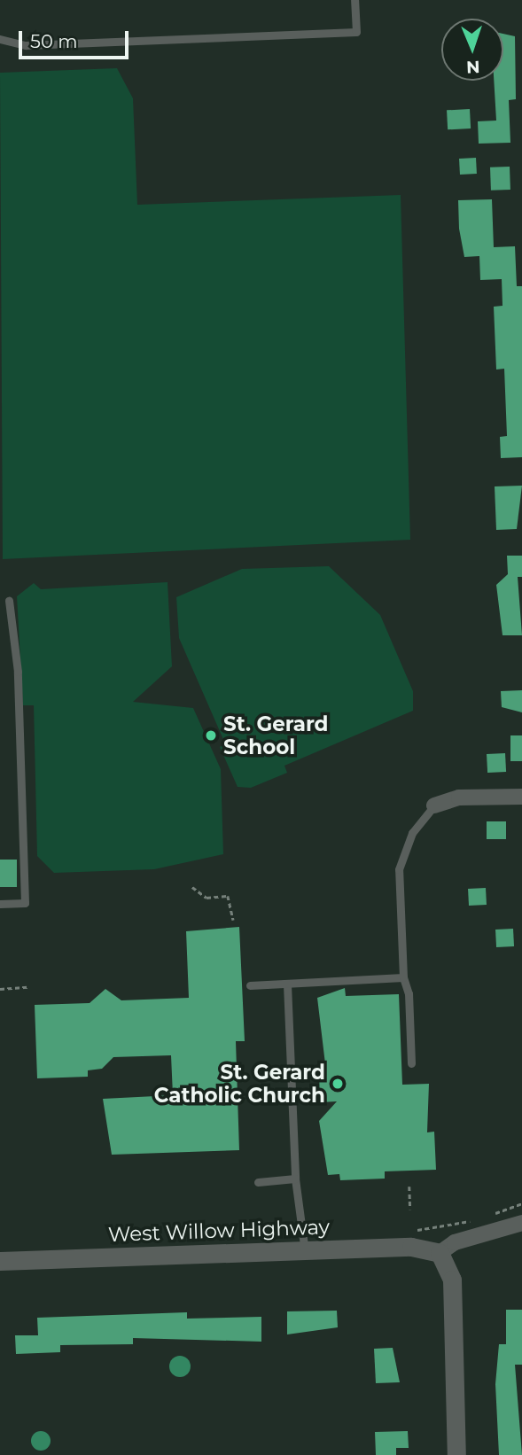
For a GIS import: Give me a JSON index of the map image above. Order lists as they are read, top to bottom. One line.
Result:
{"streets":{"street":["West Willow Highway"]},"places":["St. Gerard School","St. Gerard Catholic Church"],"scale_bar":"50 m","north":"bottom"}
